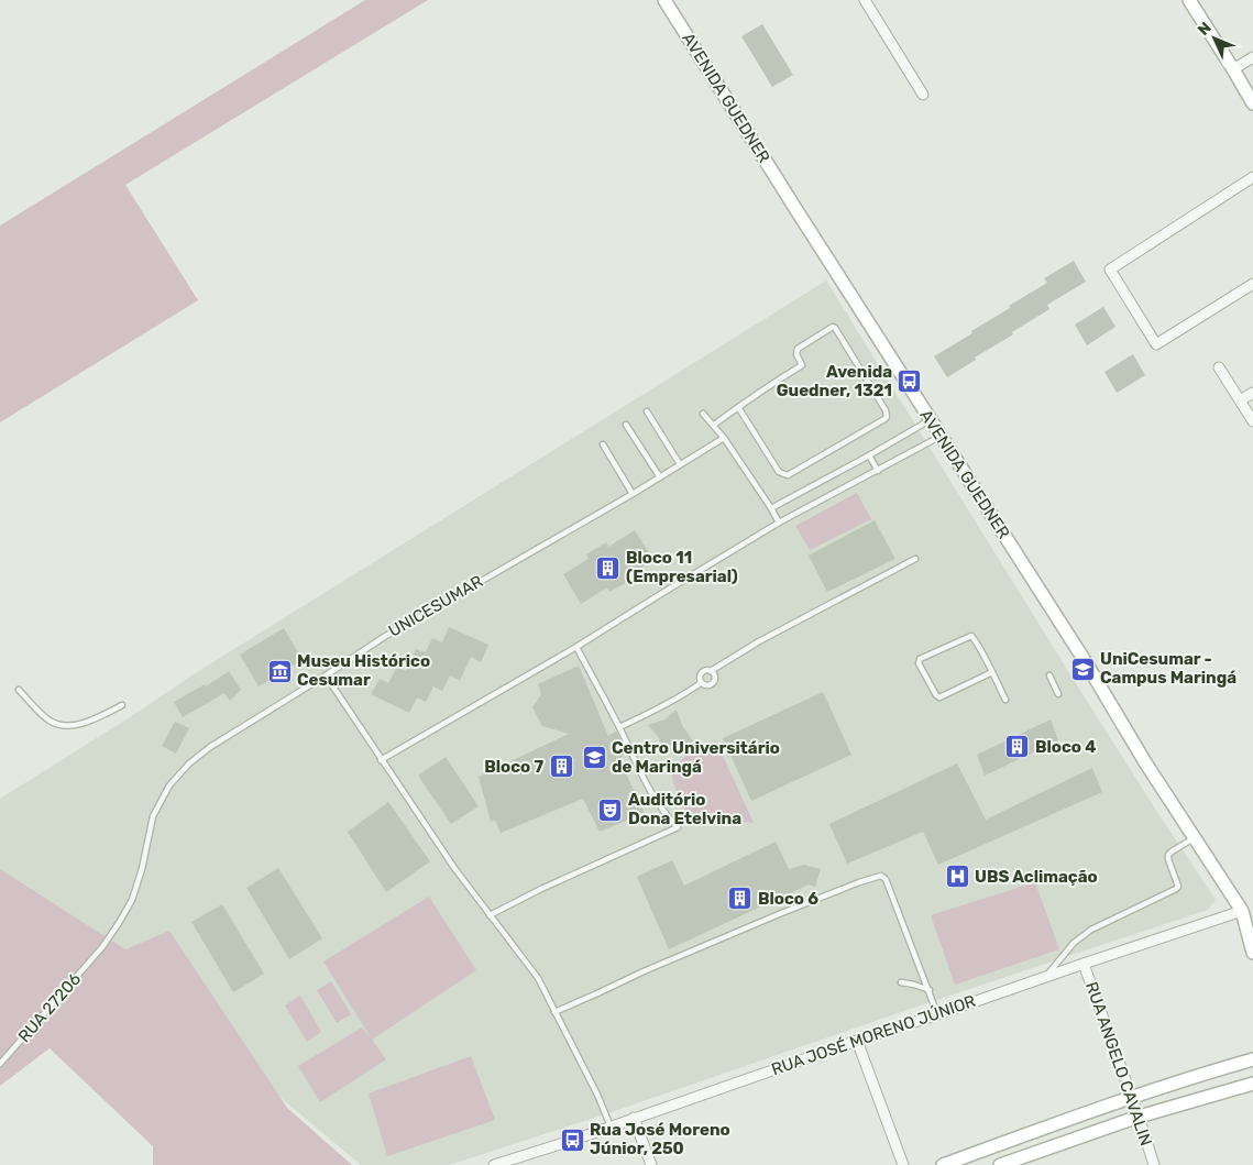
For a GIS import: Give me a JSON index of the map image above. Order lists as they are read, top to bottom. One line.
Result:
{"streets":{"street":["AVENIDA GUEDNER","RUA JOSÉ MORENO JÚNIOR","RUA ANGELO CAVALIN"],"lane":["UNICESUMAR","RUA 27206"]},"crossings":[["AVENIDA GUEDNER","RUA JOSÉ MORENO JÚNIOR"],["UNICESUMAR","RUA 27206"],["RUA JOSÉ MORENO JÚNIOR","RUA ANGELO CAVALIN"]],"places":{"bus stop":["Avenida Guedner, 1321","Rua José Moreno Júnior, 250"],"building":["Bloco 11 (Empresarial)","Bloco 4","Bloco 7","Bloco 6"],"school or university":["UniCesumar - Campus Maringá","Centro Universitário de Maringá"],"museum":["Museu Histórico Cesumar"],"theatre":["Auditório Dona Etelvina"],"hospital":["UBS Aclimação"]},"north":"top left"}
